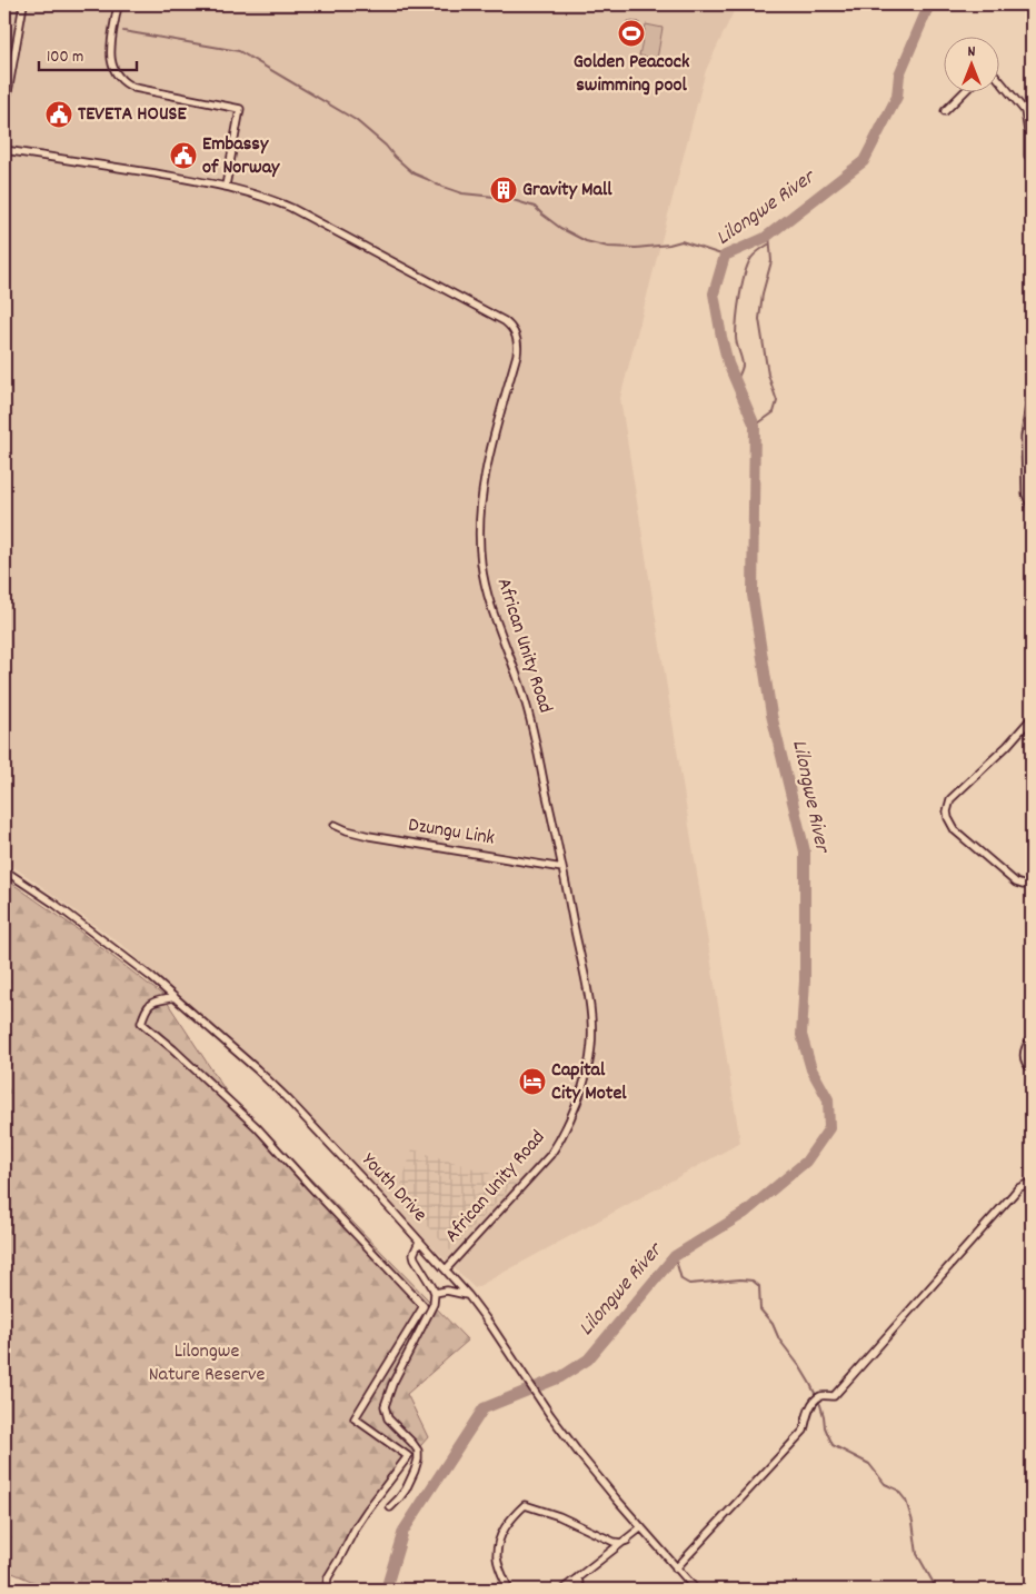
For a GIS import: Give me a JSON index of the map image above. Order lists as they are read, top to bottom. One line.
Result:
{"streets":{"street":["African Unity Road","Dzungu Link","Youth Drive"]},"crossings":[["African Unity Road","Dzungu Link"],["African Unity Road","Youth Drive"]],"water":["Lilongwe River"],"parks":["Lilongwe Nature Reserve"],"places":{"sports":["Golden Peacock swimming pool"],"public building":["TEVETA HOUSE","Embassy of Norway"],"building":["Gravity Mall"],"hotel":["Capital City Motel"]},"scale_bar":"100 m","north":"top"}
